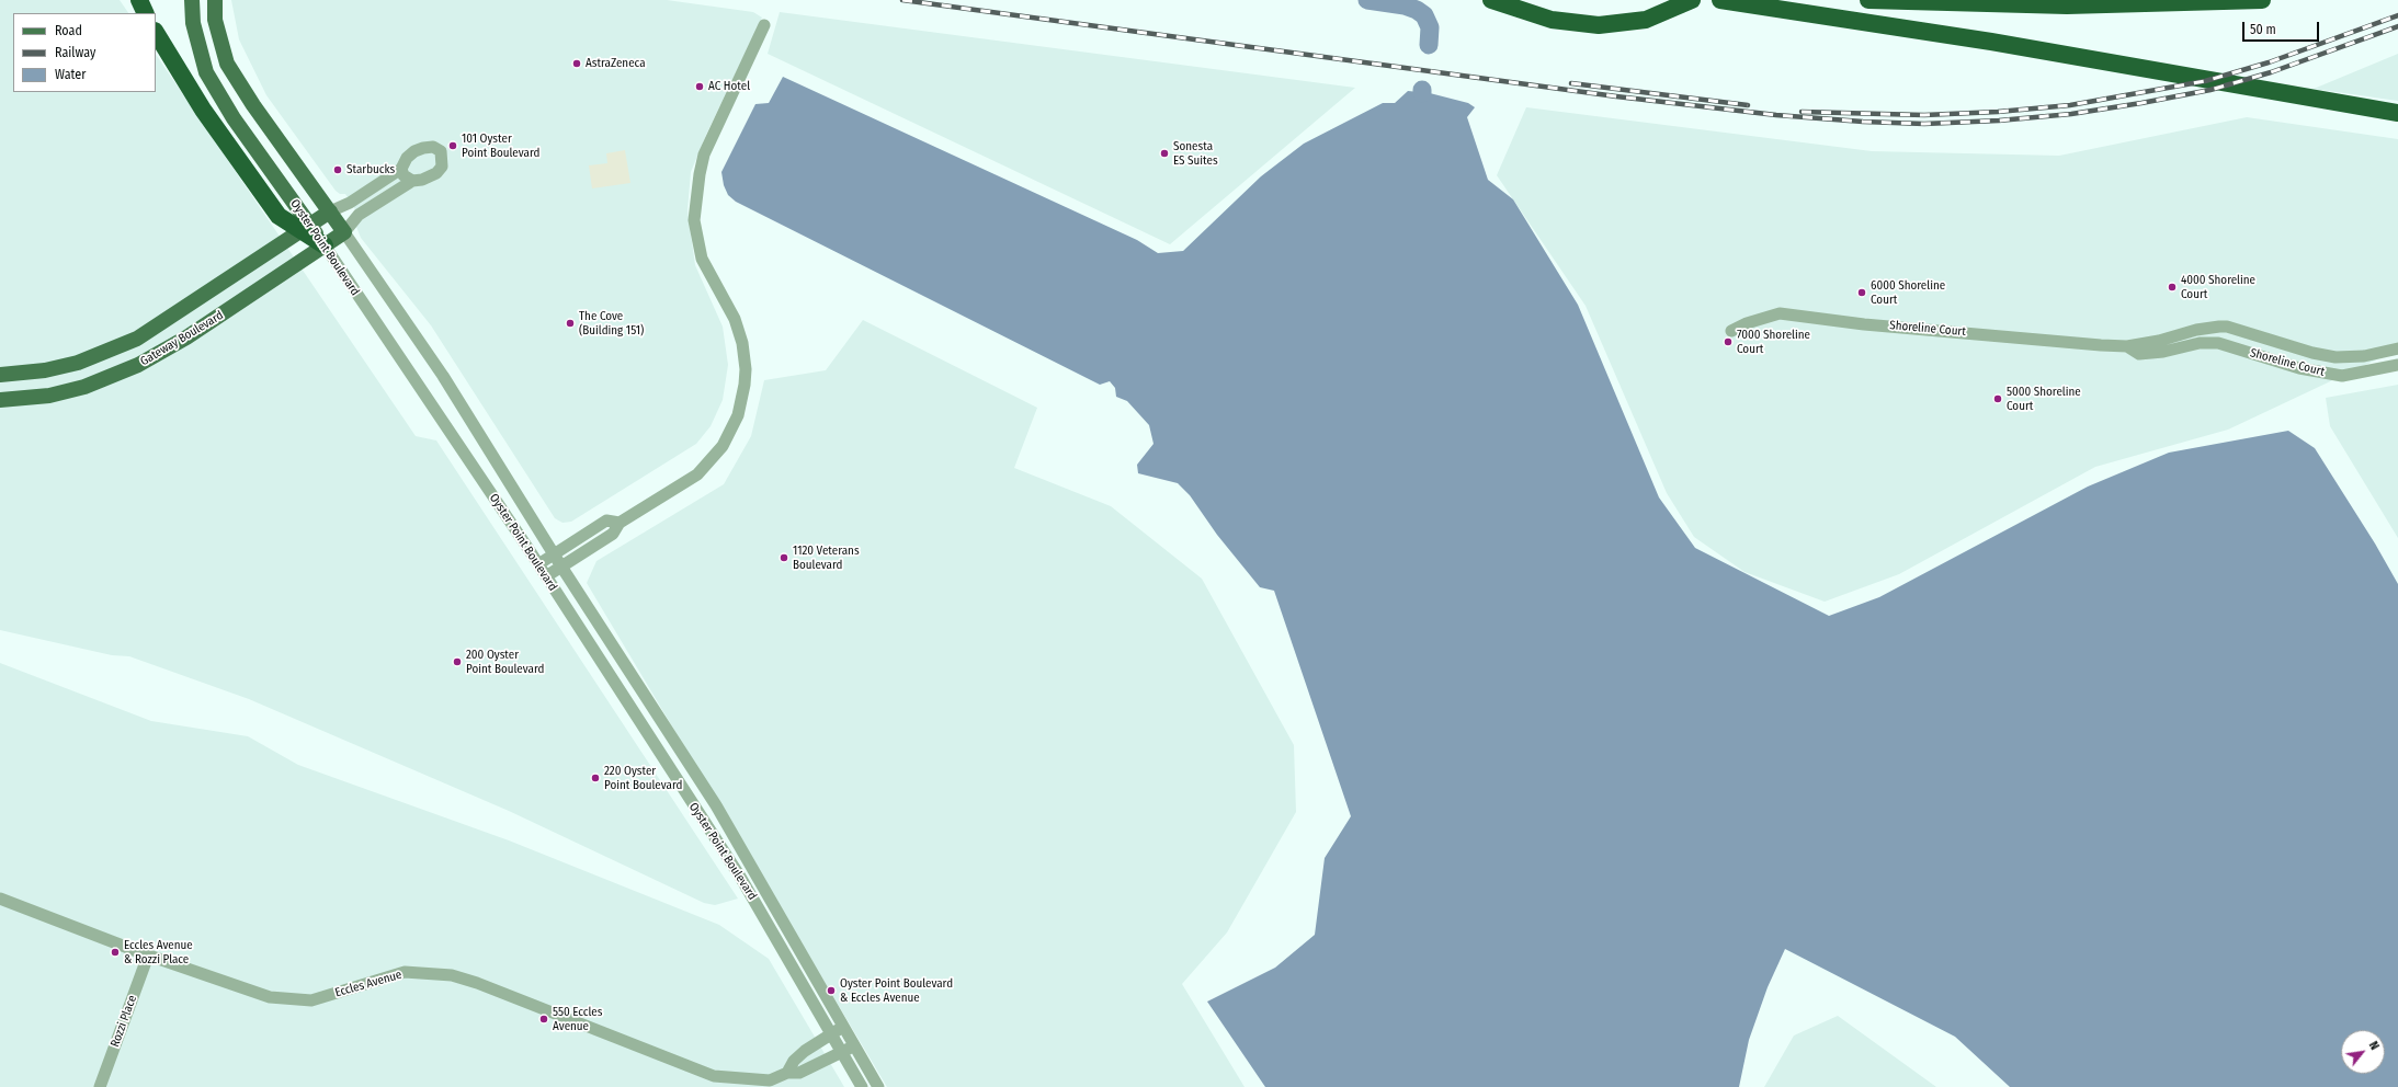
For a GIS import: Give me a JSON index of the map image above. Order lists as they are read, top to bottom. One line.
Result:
{"streets":{"main road":["Oyster Point Boulevard","Gateway Boulevard"],"street":["Shoreline Court","Eccles Avenue","Rozzi Place"]},"crossings":[["Oyster Point Boulevard","Gateway Boulevard"],["Oyster Point Boulevard","Eccles Avenue"],["Eccles Avenue","Rozzi Place"]],"places":["AstraZeneca","AC Hotel","101 Oyster Point Boulevard","Sonesta ES Suites","Starbucks","4000 Shoreline Court","6000 Shoreline Court","The Cove (Building 151)","7000 Shoreline Court","5000 Shoreline Court","1120 Veterans Boulevard","200 Oyster Point Boulevard","220 Oyster Point Boulevard","Eccles Avenue & Rozzi Place","Oyster Point Boulevard & Eccles Avenue","550 Eccles Avenue"],"legend":["Road","Railway","Water"],"scale_bar":"50 m","north":"top right"}
